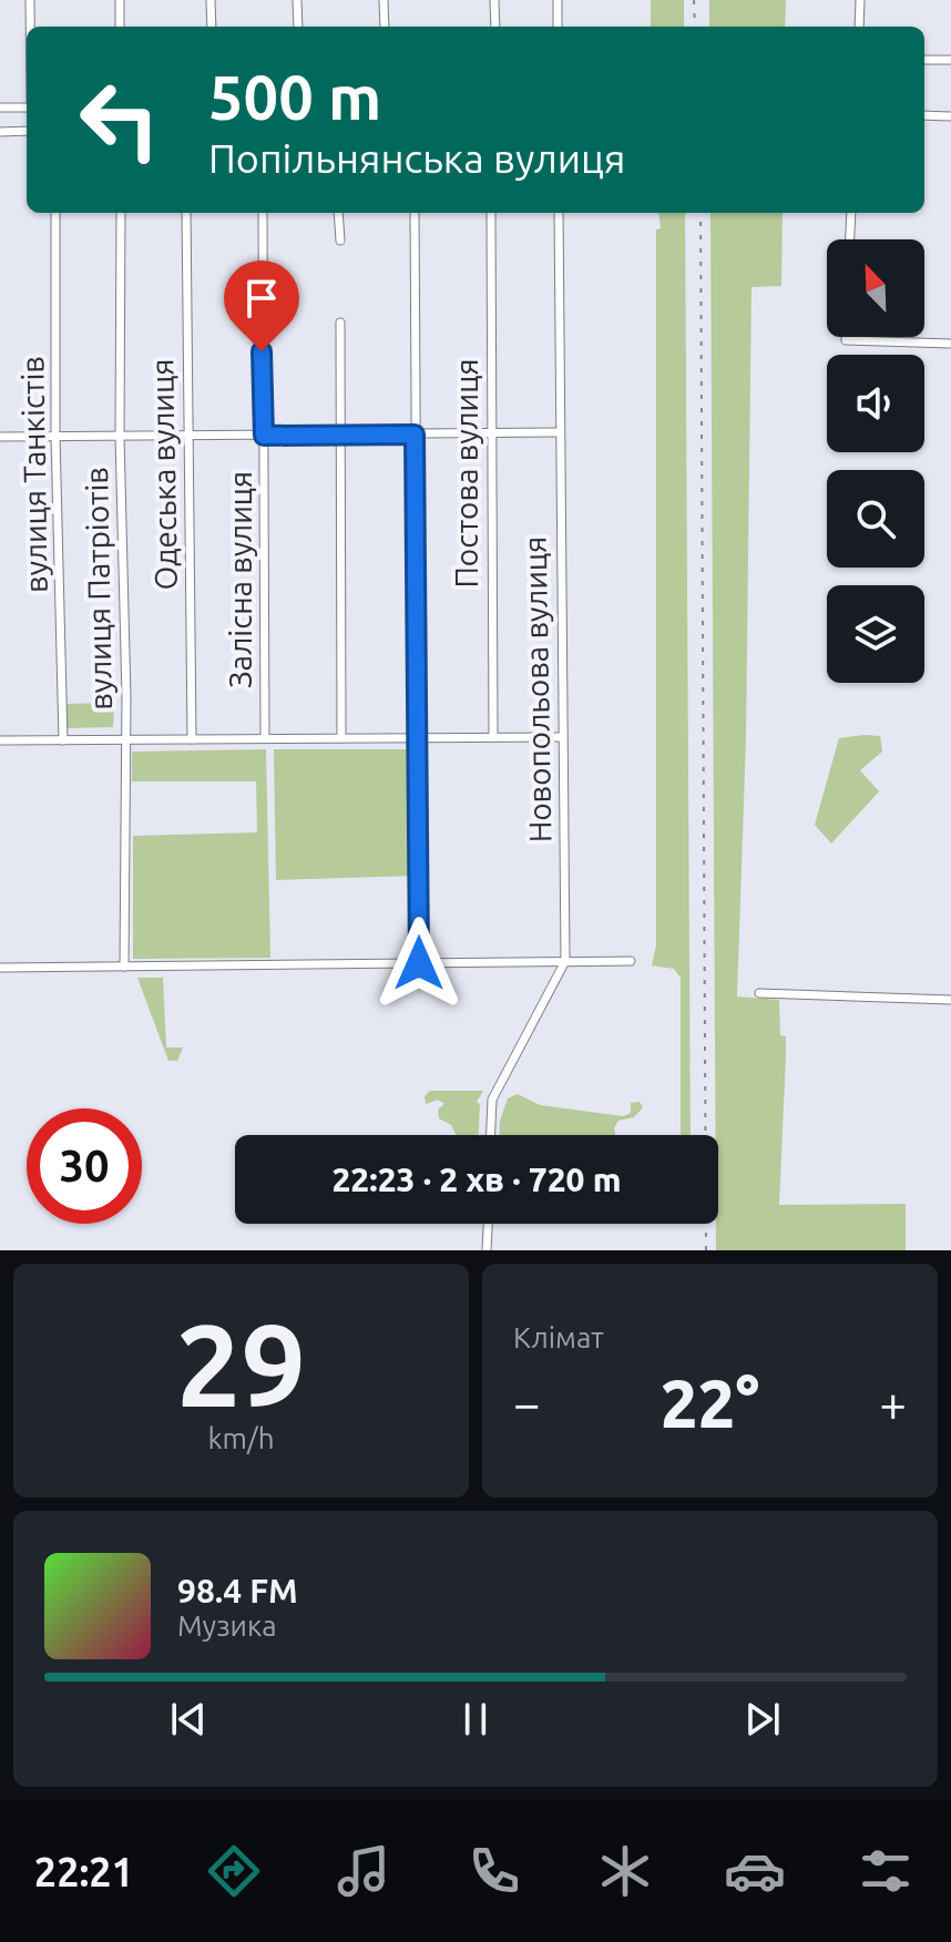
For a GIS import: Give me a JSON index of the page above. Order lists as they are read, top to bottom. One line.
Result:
{"streets":{"street":["Постова вулиця","вулиця Танкістів","Одеська вулиця","Залісна вулиця","вулиця Патріотів","Новопольова вулиця"]},"north":"top left","page":{"turn":["500 m","Попільнянська вулиця"],"limit":"30","trip":"22:23 · 2 хв · 720 m","tile":[["29","km/h"],"Клімат"],"heat":["−","22°","+"],"song":["98.4 FM","Музика"],"tabs":"22:21"}}
